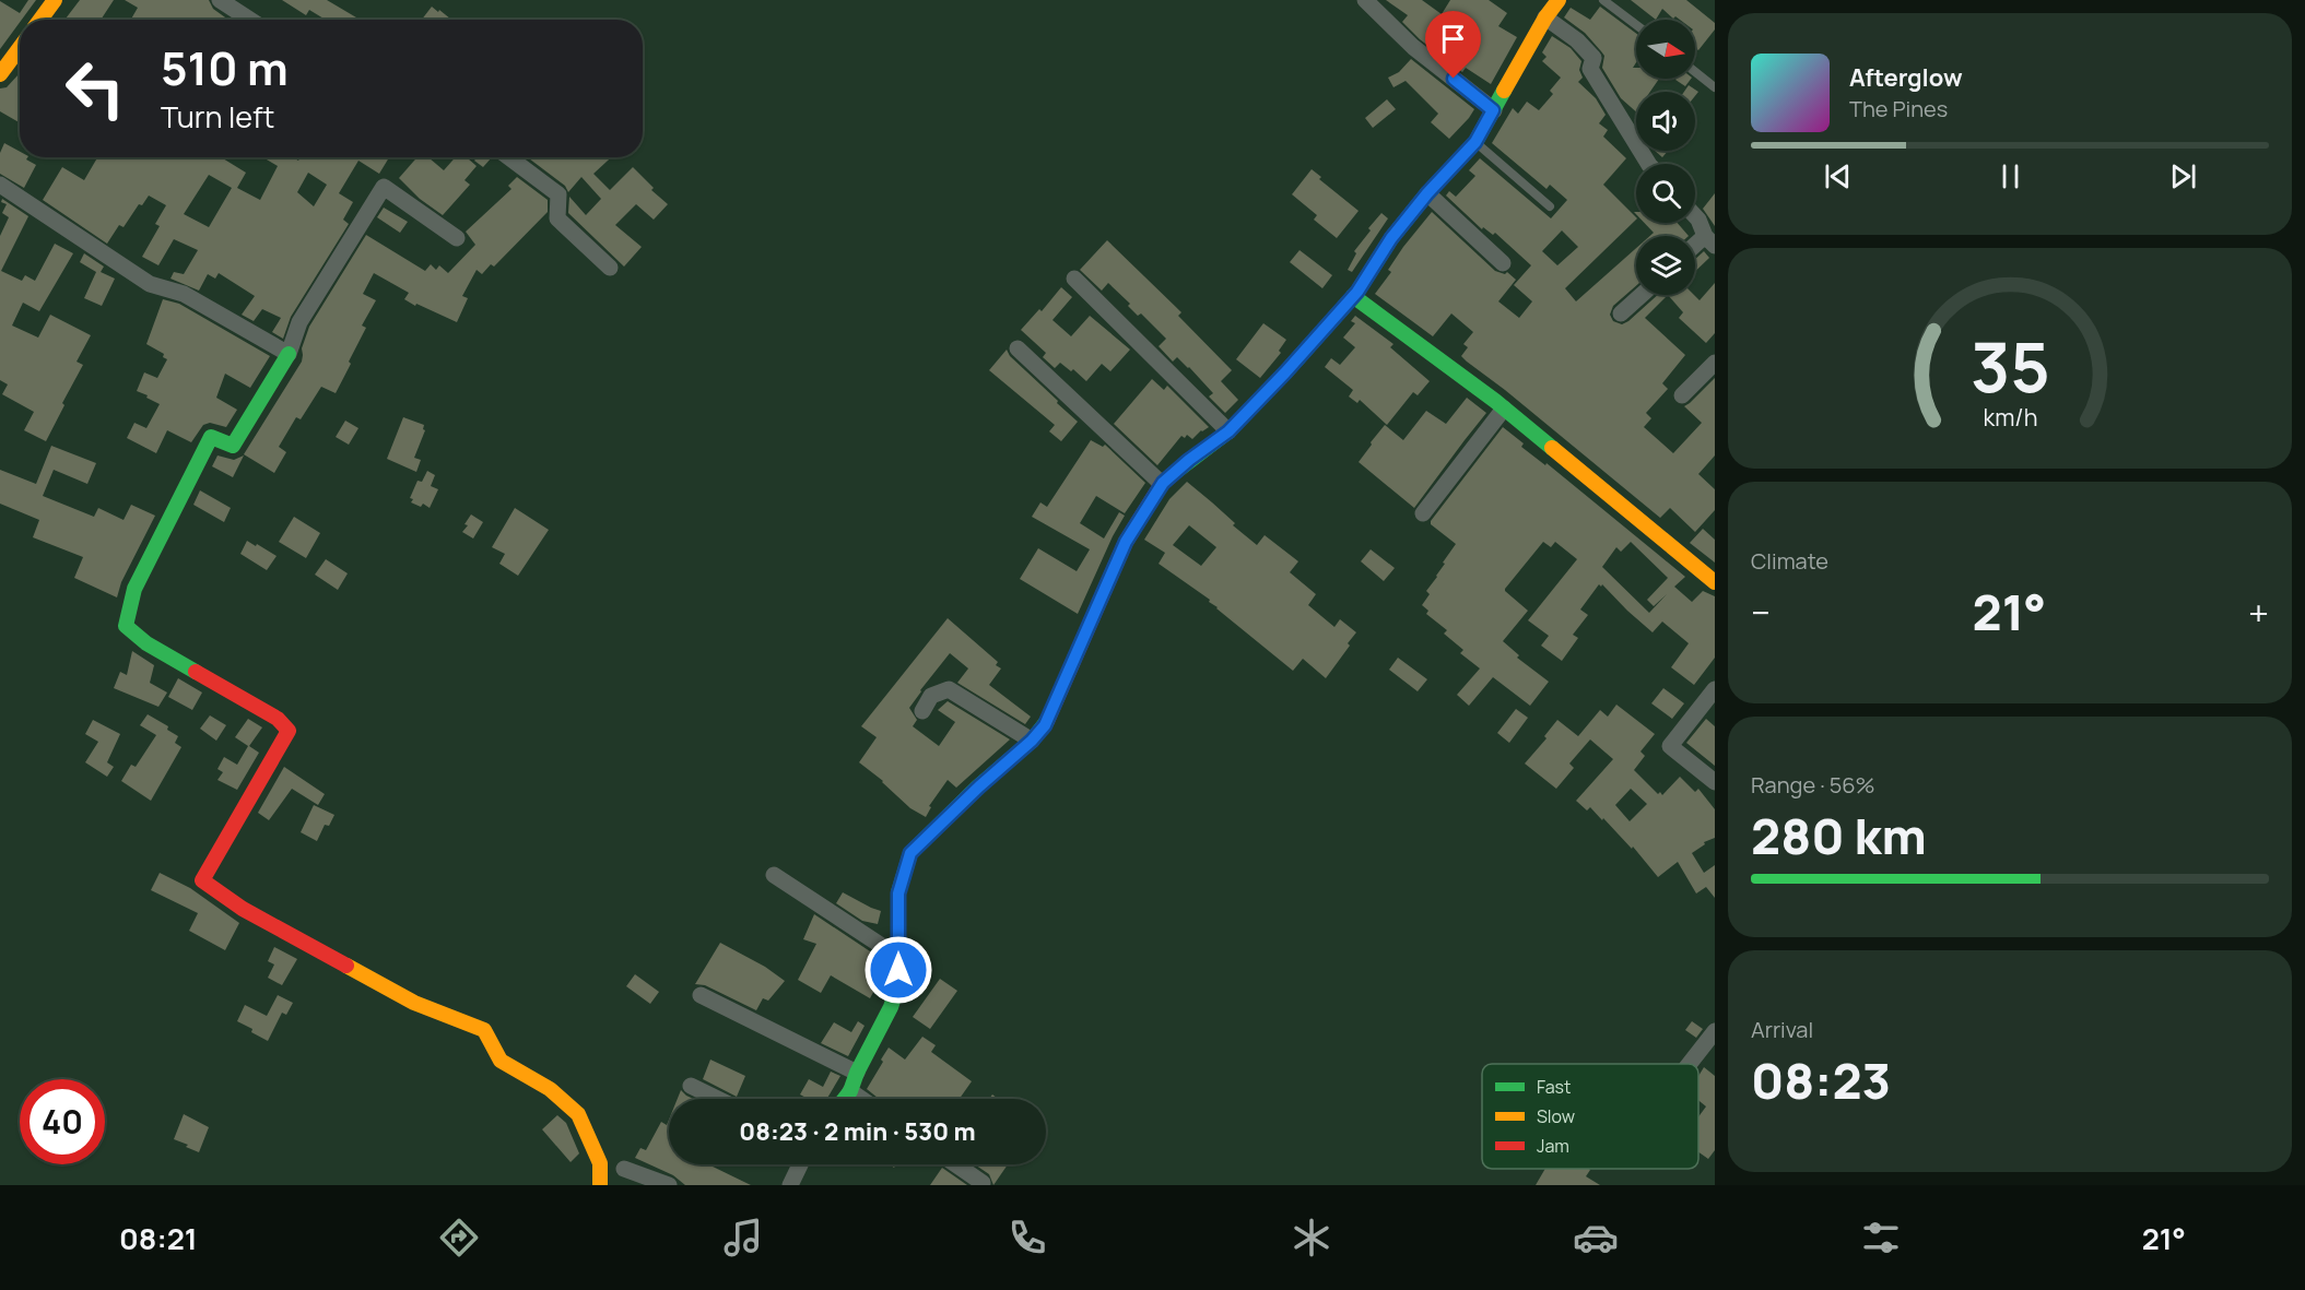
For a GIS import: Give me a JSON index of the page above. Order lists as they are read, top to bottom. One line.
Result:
{"legend":["Fast","Slow","Jam"],"north":"right","page":{"turn":["510 m","Turn left"],"song":["Afterglow","The Pines"],"tile":["Climate",["Range · 56%","280 km"],["Arrival","08:23"]],"heat":["−","21°","+"],"limit":"40","trip":"08:23 · 2 min · 530 m","tabs":["08:21","21°"],"gauge":["35","km/h"]}}
